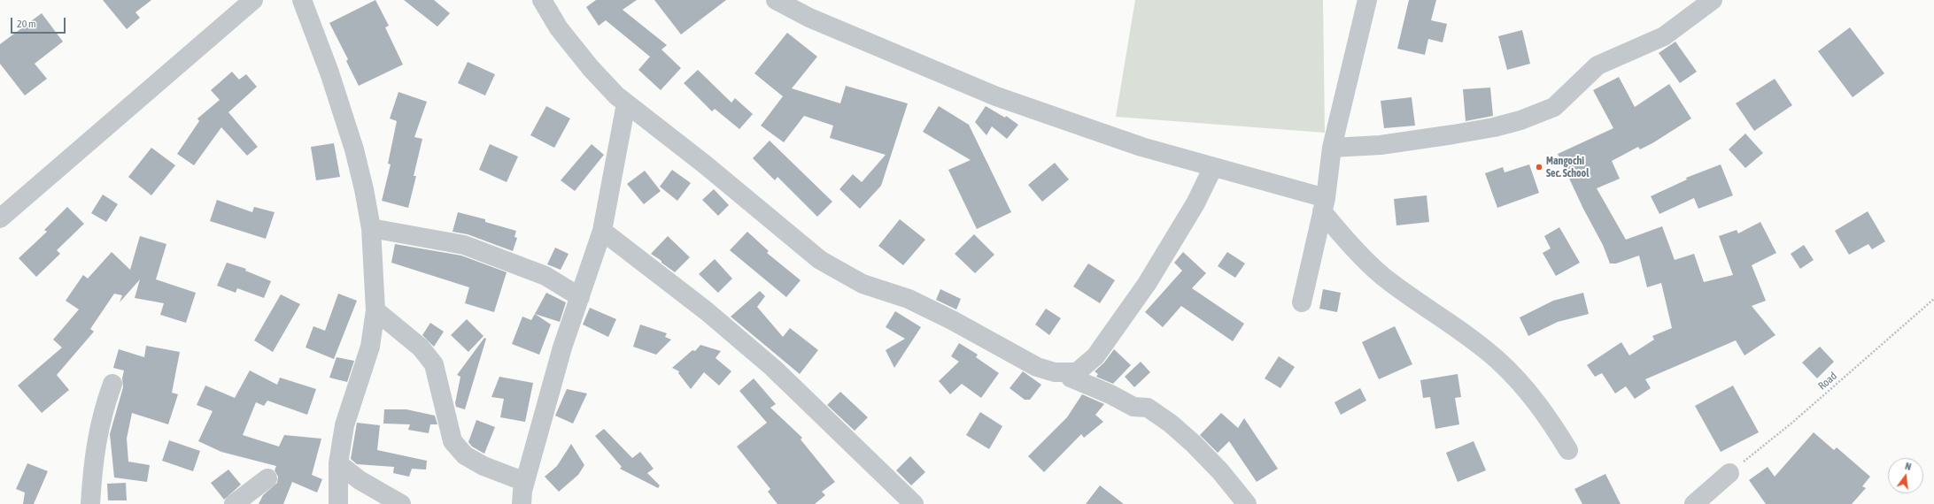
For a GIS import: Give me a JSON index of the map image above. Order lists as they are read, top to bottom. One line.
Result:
{"streets":{"path":["Road"]},"places":["Mangochi Sec. School"],"scale_bar":"20 m","north":"top"}
